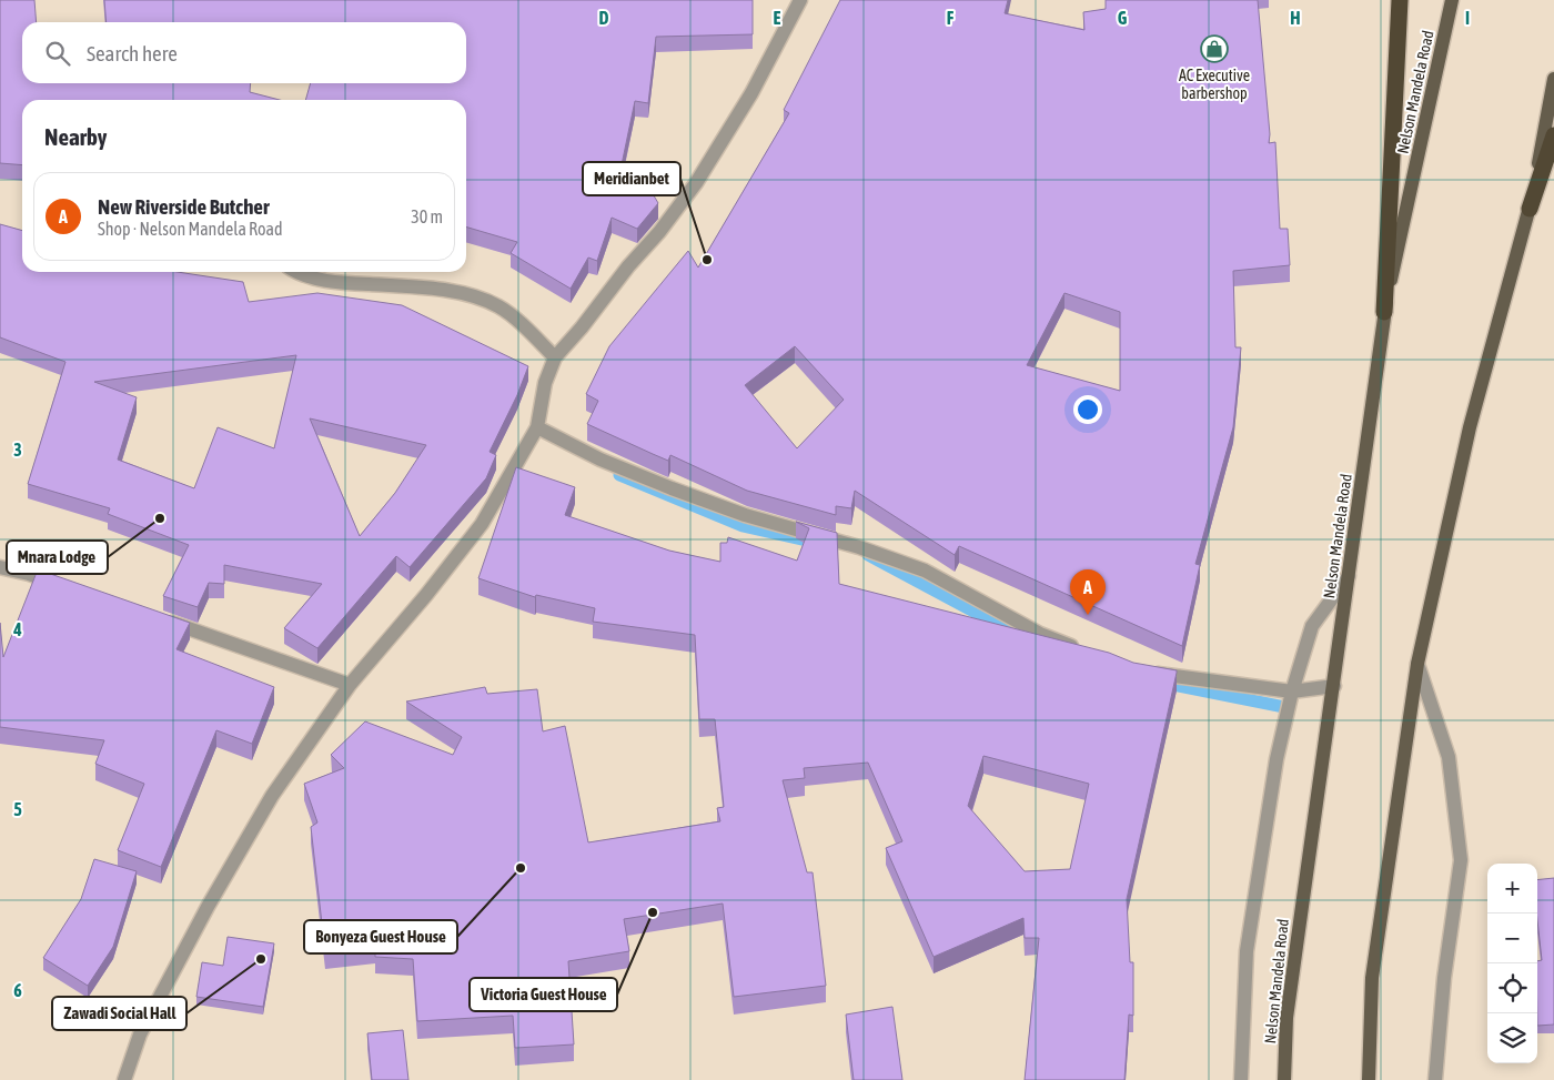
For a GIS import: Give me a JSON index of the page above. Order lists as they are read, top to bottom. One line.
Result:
{"streets":{"main road":["Nelson Mandela Road"]},"places":{"shop":["AC Executive barbershop"],"other":["Meridianbet","Mnara Lodge","Bonyeza Guest House","Victoria Guest House","Zawadi Social Hall"]},"page":{"search":"Search here","heading":"Nearby","list":[{"mark":"A","name":"New Riverside Butcher","note":"Shop · Nelson Mandela Road","value":"30 m"}],"pins":"A","map_buttons":["+","−"]},"grid":{"columns":["D","E","F","G","H","I"],"rows":["3","4","5","6"]}}
